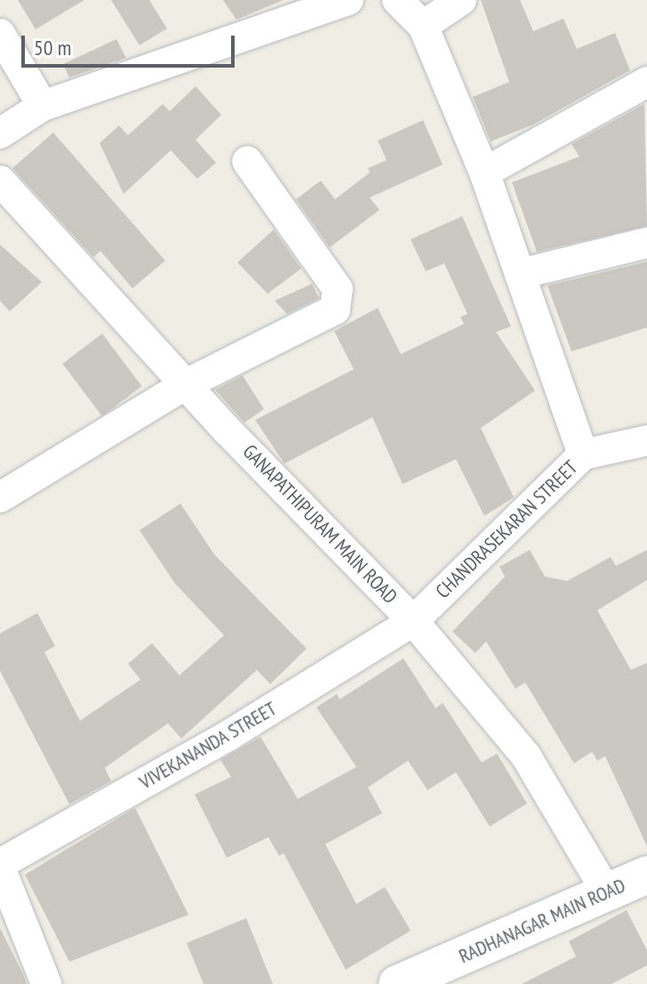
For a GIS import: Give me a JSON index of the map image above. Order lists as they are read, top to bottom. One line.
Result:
{"streets":{"street":["GANAPATHIPURAM MAIN ROAD","CHANDRASEKARAN STREET","VIVEKANANDA STREET","RADHANAGAR MAIN ROAD"]},"crossings":[["GANAPATHIPURAM MAIN ROAD","CHANDRASEKARAN STREET"],["GANAPATHIPURAM MAIN ROAD","VIVEKANANDA STREET"],["GANAPATHIPURAM MAIN ROAD","RADHANAGAR MAIN ROAD"],["CHANDRASEKARAN STREET","VIVEKANANDA STREET"]],"scale_bar":"50 m"}
